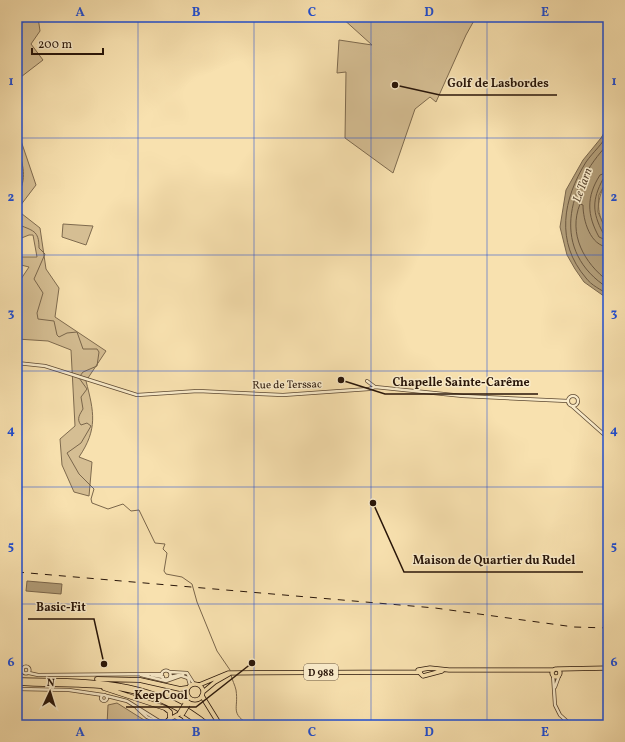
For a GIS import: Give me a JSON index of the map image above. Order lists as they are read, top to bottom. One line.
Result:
{"streets":{"main road":["D 988"],"street":["Rue de Terssac"]},"water":["Le Tarn"],"places":["Golf de Lasbordes","Chapelle Sainte-Carême","Maison de Quartier du Rudel","KeepCool","Basic-Fit"],"scale_bar":"200 m","north":"top","grid":{"columns":["A","B","C","D","E"],"rows":["1","2","3","4","5","6"]}}
